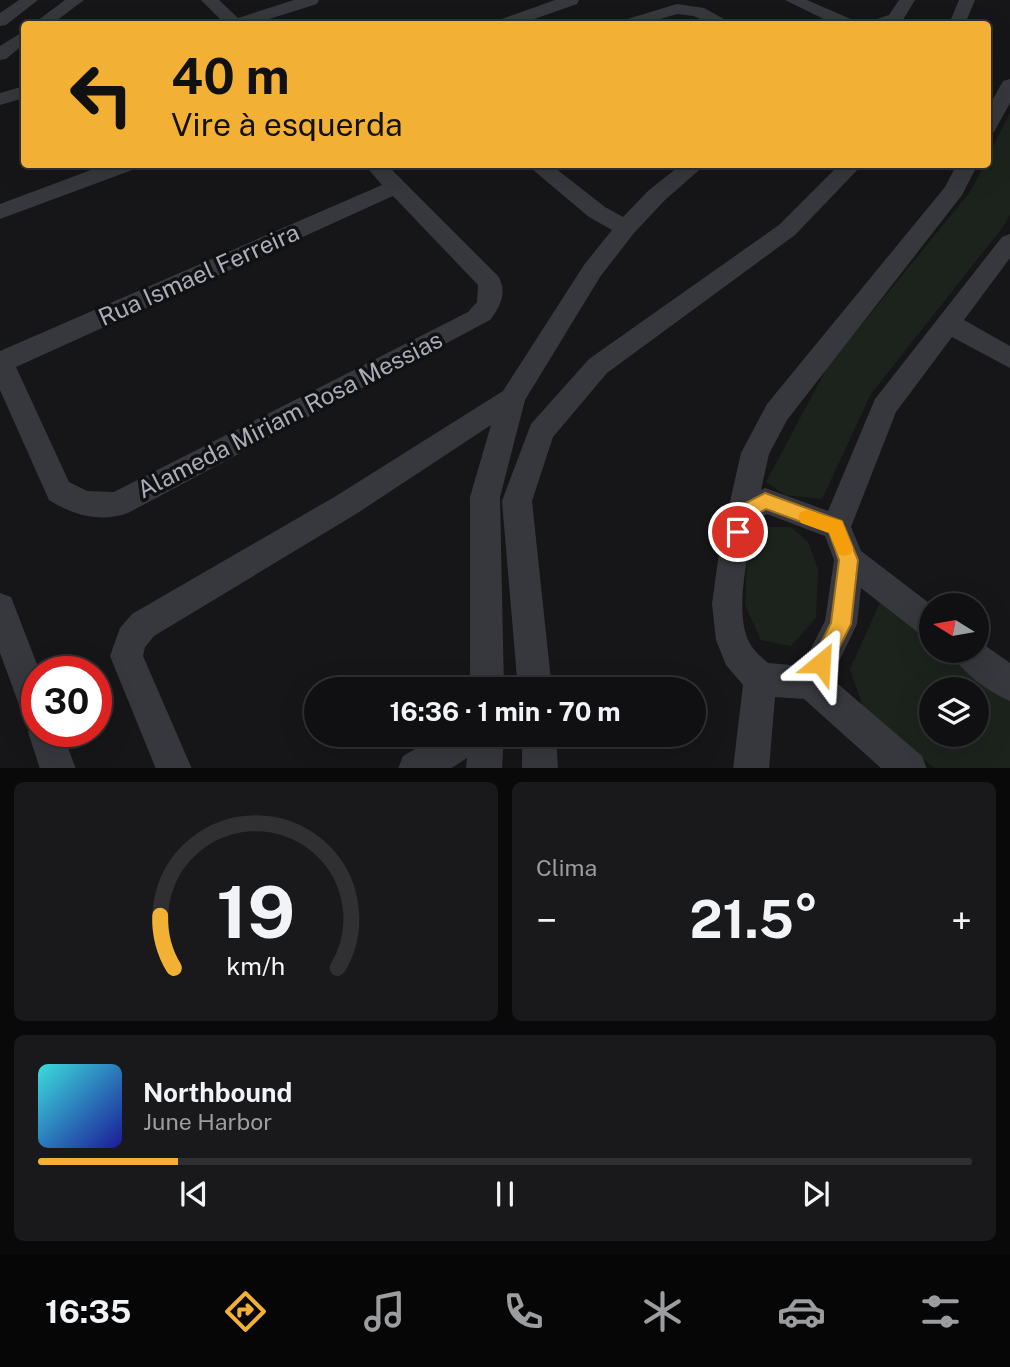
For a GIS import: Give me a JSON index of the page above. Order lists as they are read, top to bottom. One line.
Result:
{"streets":{"street":["Rua Ismael Ferreira","Alameda Miriam Rosa Messias"]},"crossings":[["Rua Ismael Ferreira","Alameda Miriam Rosa Messias"]],"north":"left","page":{"turn":["40 m","Vire à esquerda"],"limit":"30","trip":"16:36 · 1 min · 70 m","tile":"Clima","heat":["−","21.5°","+"],"song":["Northbound","June Harbor"],"tabs":"16:35","gauge":["19","km/h"]}}
